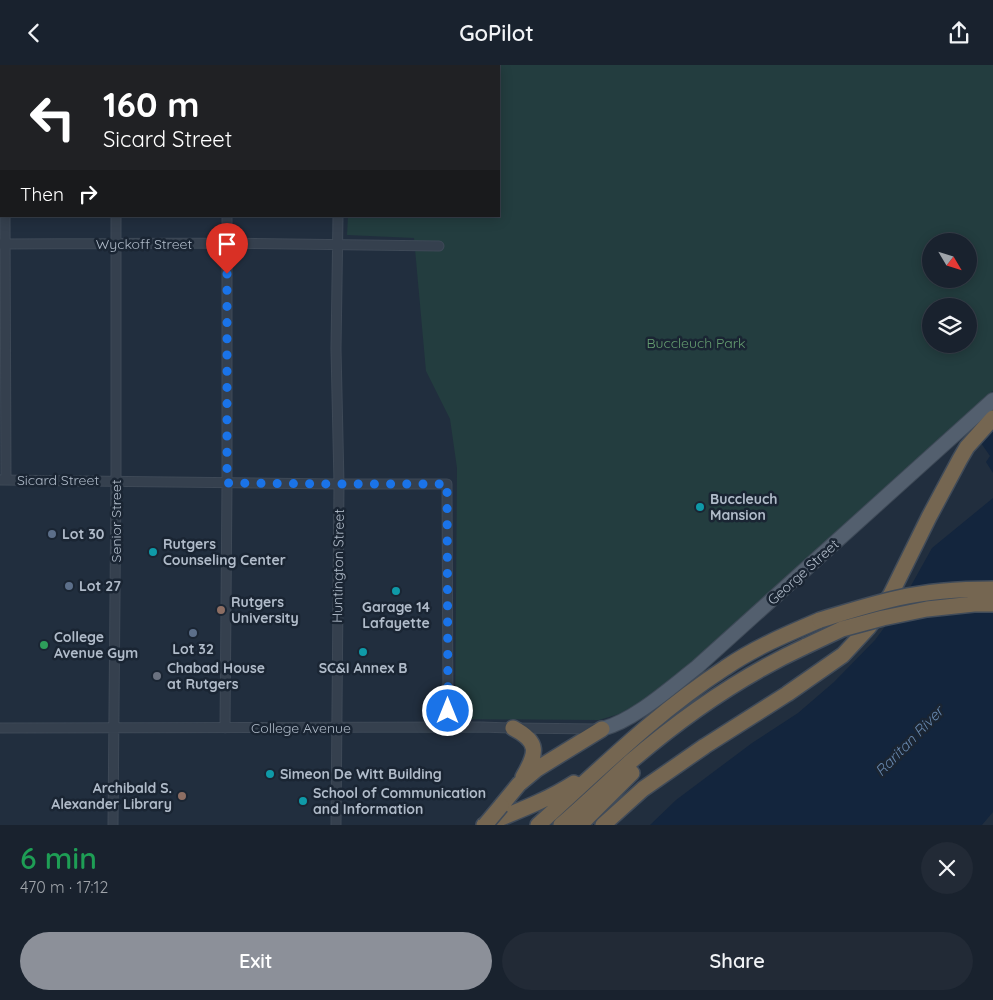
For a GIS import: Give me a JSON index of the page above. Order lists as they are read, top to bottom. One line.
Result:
{"streets":{"main road":["George Street"],"street":["Wyckoff Street","Sicard Street","Senior Street","Huntington Street","College Avenue"]},"crossings":[["Wyckoff Street","Senior Street"],["Wyckoff Street","Huntington Street"],["Sicard Street","Senior Street"],["Sicard Street","Huntington Street"],["Sicard Street","College Avenue"],["Senior Street","College Avenue"],["Huntington Street","College Avenue"],["George Street","College Avenue"]],"water":["Raritan River"],"parks":["Buccleuch Park"],"places":["Buccleuch Mansion","Lot 30","Rutgers Counseling Center","Lot 27","Garage 14 Lafayette","Rutgers University","Lot 32","College Avenue Gym","SC&I Annex B","Chabad House at Rutgers","Simeon De Witt Building","Archibald S. Alexander Library","School of Communication and Information"],"north":"bottom right","page":{"header":"GoPilot","turn":["160 m","Sicard Street"],"then":"Then","heading":["6 min","470 m · 17:12"],"buttons":["Exit","Share"]}}
